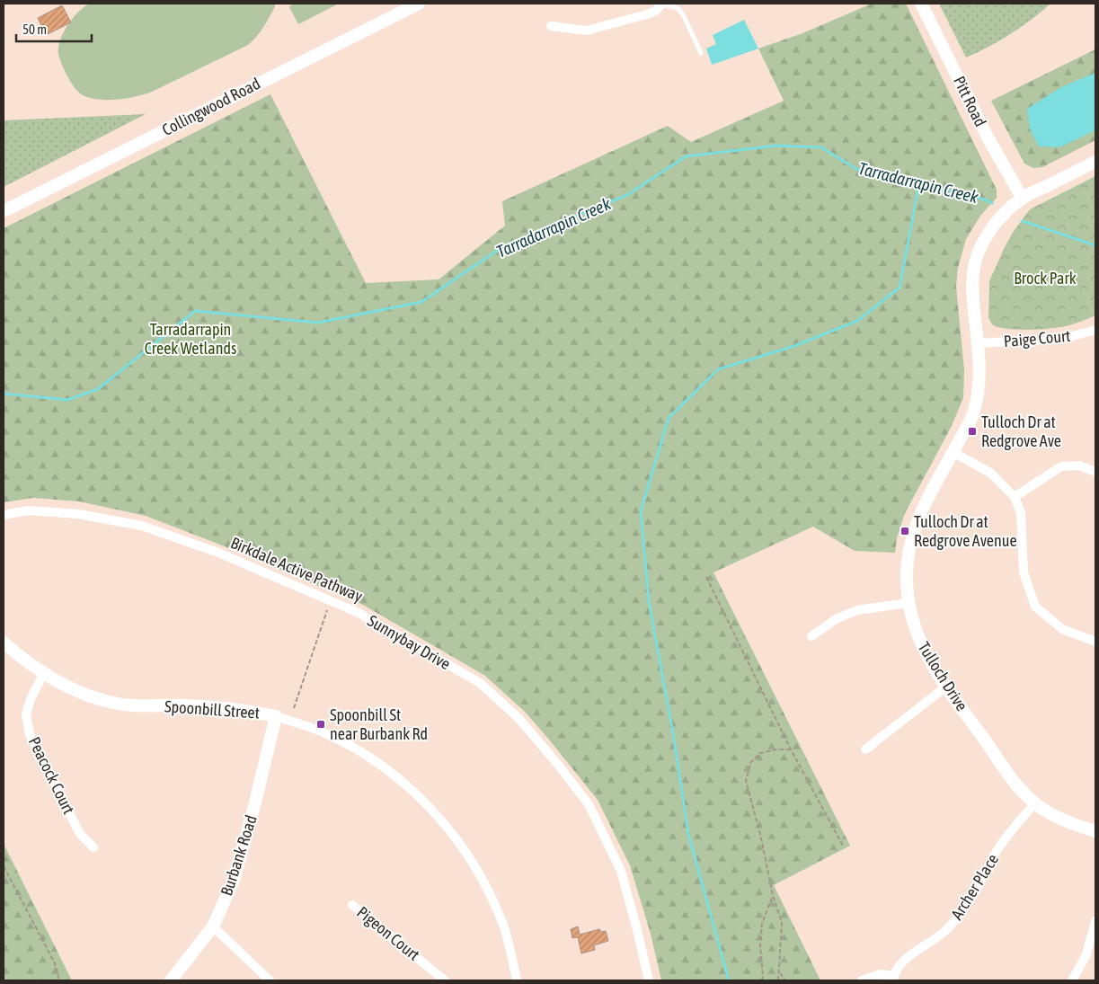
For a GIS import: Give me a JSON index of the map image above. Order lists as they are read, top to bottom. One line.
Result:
{"streets":{"street":["Pitt Road","Collingwood Road","Paige Court","Sunnybay Drive","Tulloch Drive","Spoonbill Street","Peacock Court","Burbank Road","Archer Place","Pigeon Court"]},"crossings":[["Pitt Road","Tulloch Drive"],["Paige Court","Tulloch Drive"],["Tulloch Drive","Archer Place"],["Spoonbill Street","Peacock Court"],["Spoonbill Street","Burbank Road"]],"water":["Tarradarrapin Creek"],"parks":["Brock Park","Tarradarrapin Creek Wetlands"],"places":{"transit":["Tulloch Dr at Redgrove Ave","Tulloch Dr at Redgrove Avenue","Spoonbill St near Burbank Rd"]},"scale_bar":"50 m"}
